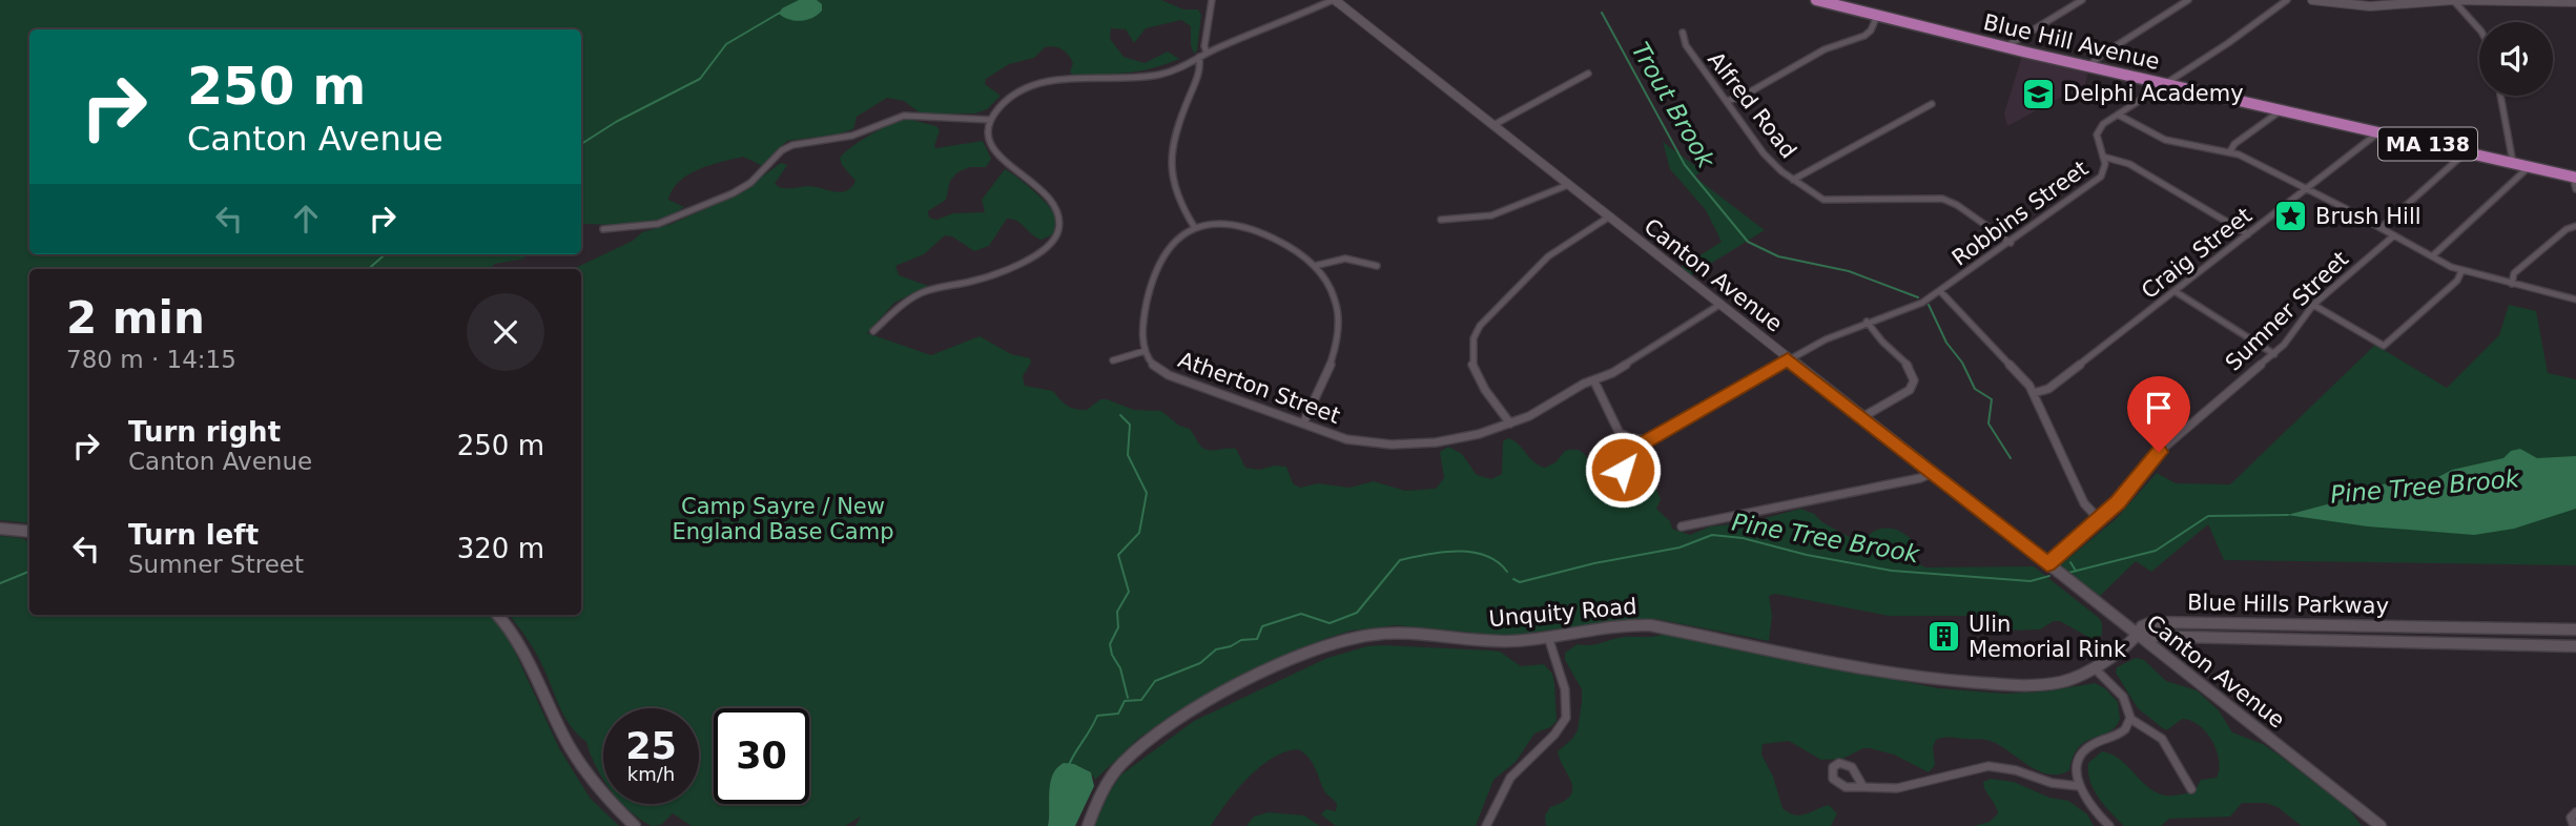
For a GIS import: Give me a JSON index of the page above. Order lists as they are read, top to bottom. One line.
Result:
{"streets":{"highway":["Blue Hill Avenue","MA 138"],"main road":["Canton Avenue","Blue Hills Parkway","Unquity Road"],"street":["Alfred Road","Robbins Street","Craig Street","Sumner Street","Atherton Street"]},"crossings":[["Blue Hill Avenue","Robbins Street"],["Blue Hill Avenue","Craig Street"],["Alfred Road","Robbins Street"],["Robbins Street","Canton Avenue"],["Canton Avenue","Sumner Street"],["Canton Avenue","Atherton Street"],["Canton Avenue","Blue Hills Parkway"],["Canton Avenue","Unquity Road"],["Blue Hills Parkway","Unquity Road"]],"water":["Trout Brook","Pine Tree Brook"],"parks":["Camp Sayre / New England Base Camp"],"places":{"school or university":["Delphi Academy"],"place":["Brush Hill"],"building":["Ulin Memorial Rink"]},"page":{"turn":["250 m","Canton Avenue"],"heading":["2 min","780 m · 14:15"],"list":[{"name":"Turn right","note":"Canton Avenue","value":"250 m"},{"name":"Turn left","note":"Sumner Street","value":"320 m"}],"speed":"25 km/h","limit":"30"}}
